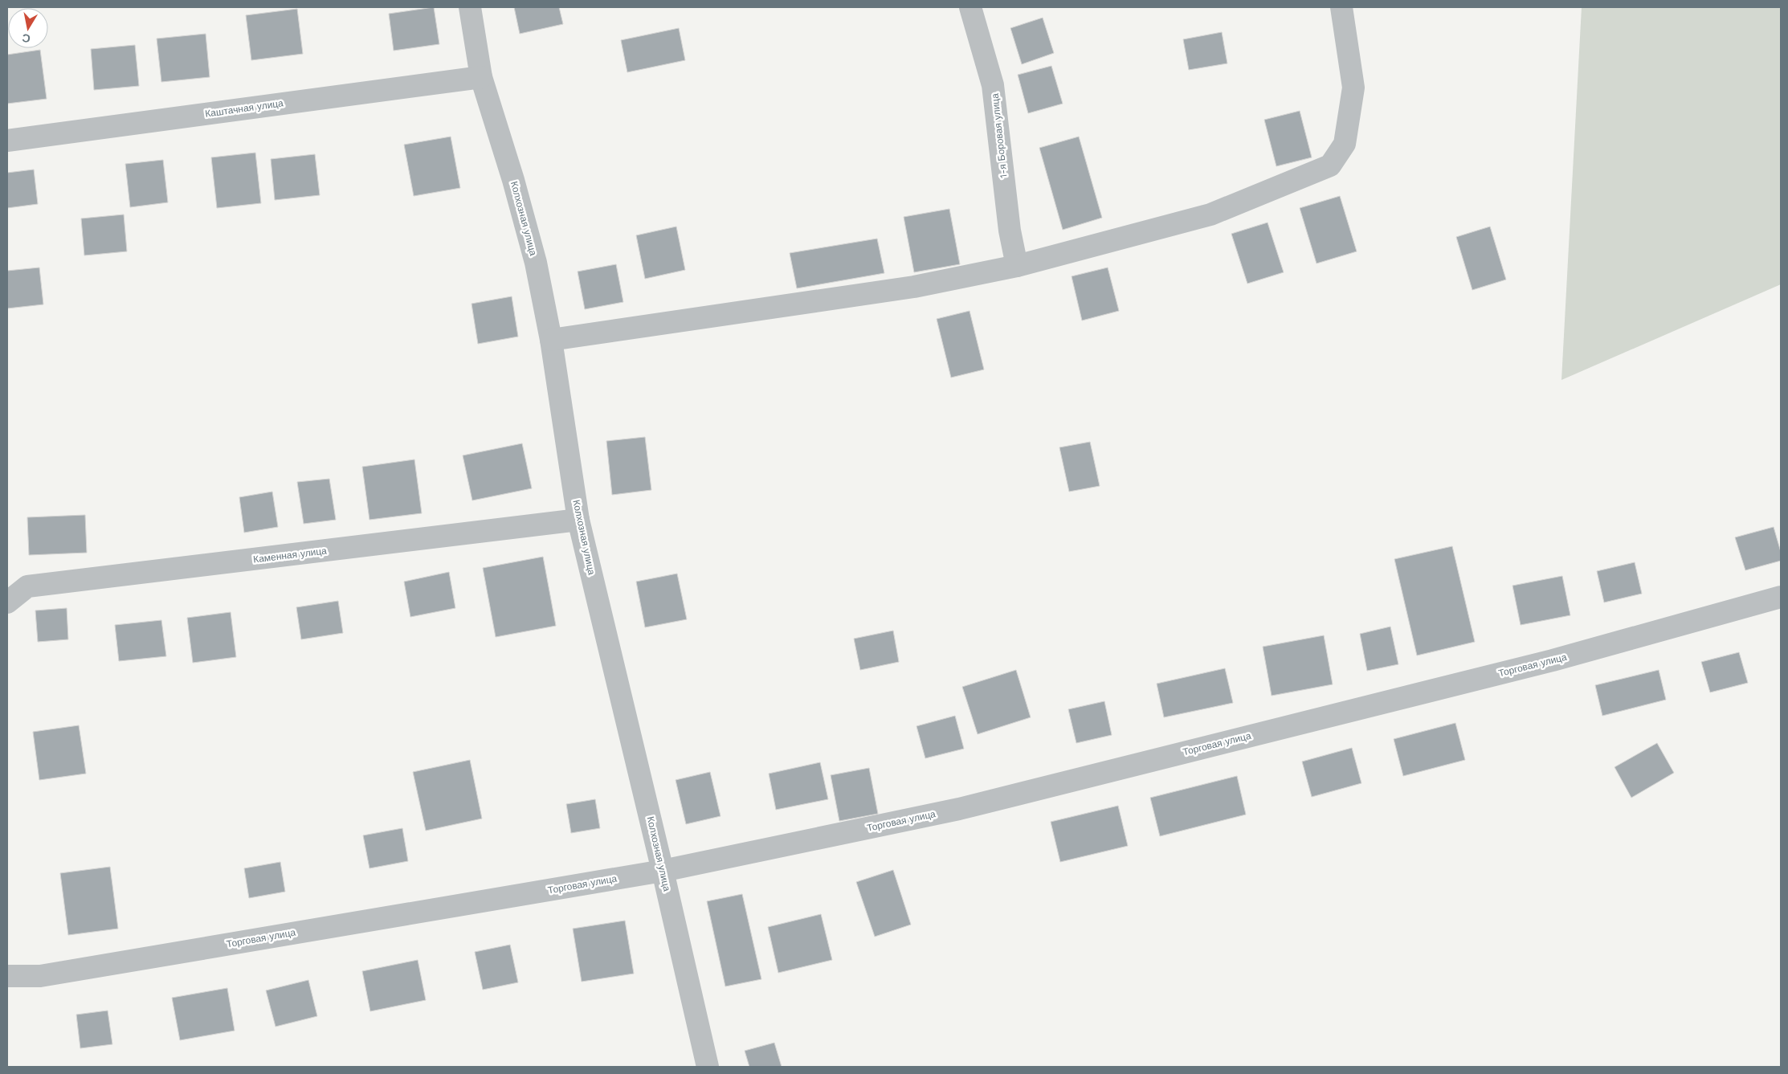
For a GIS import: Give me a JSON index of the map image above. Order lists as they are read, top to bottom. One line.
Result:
{"streets":{"street":["Каштачная улица","1-я Боровая улица","Колхозная улица","Каменная улица","Торговая улица"]},"crossings":[["Каштачная улица","Колхозная улица"],["Колхозная улица","Каменная улица"],["Колхозная улица","Торговая улица"]],"north":"bottom"}
